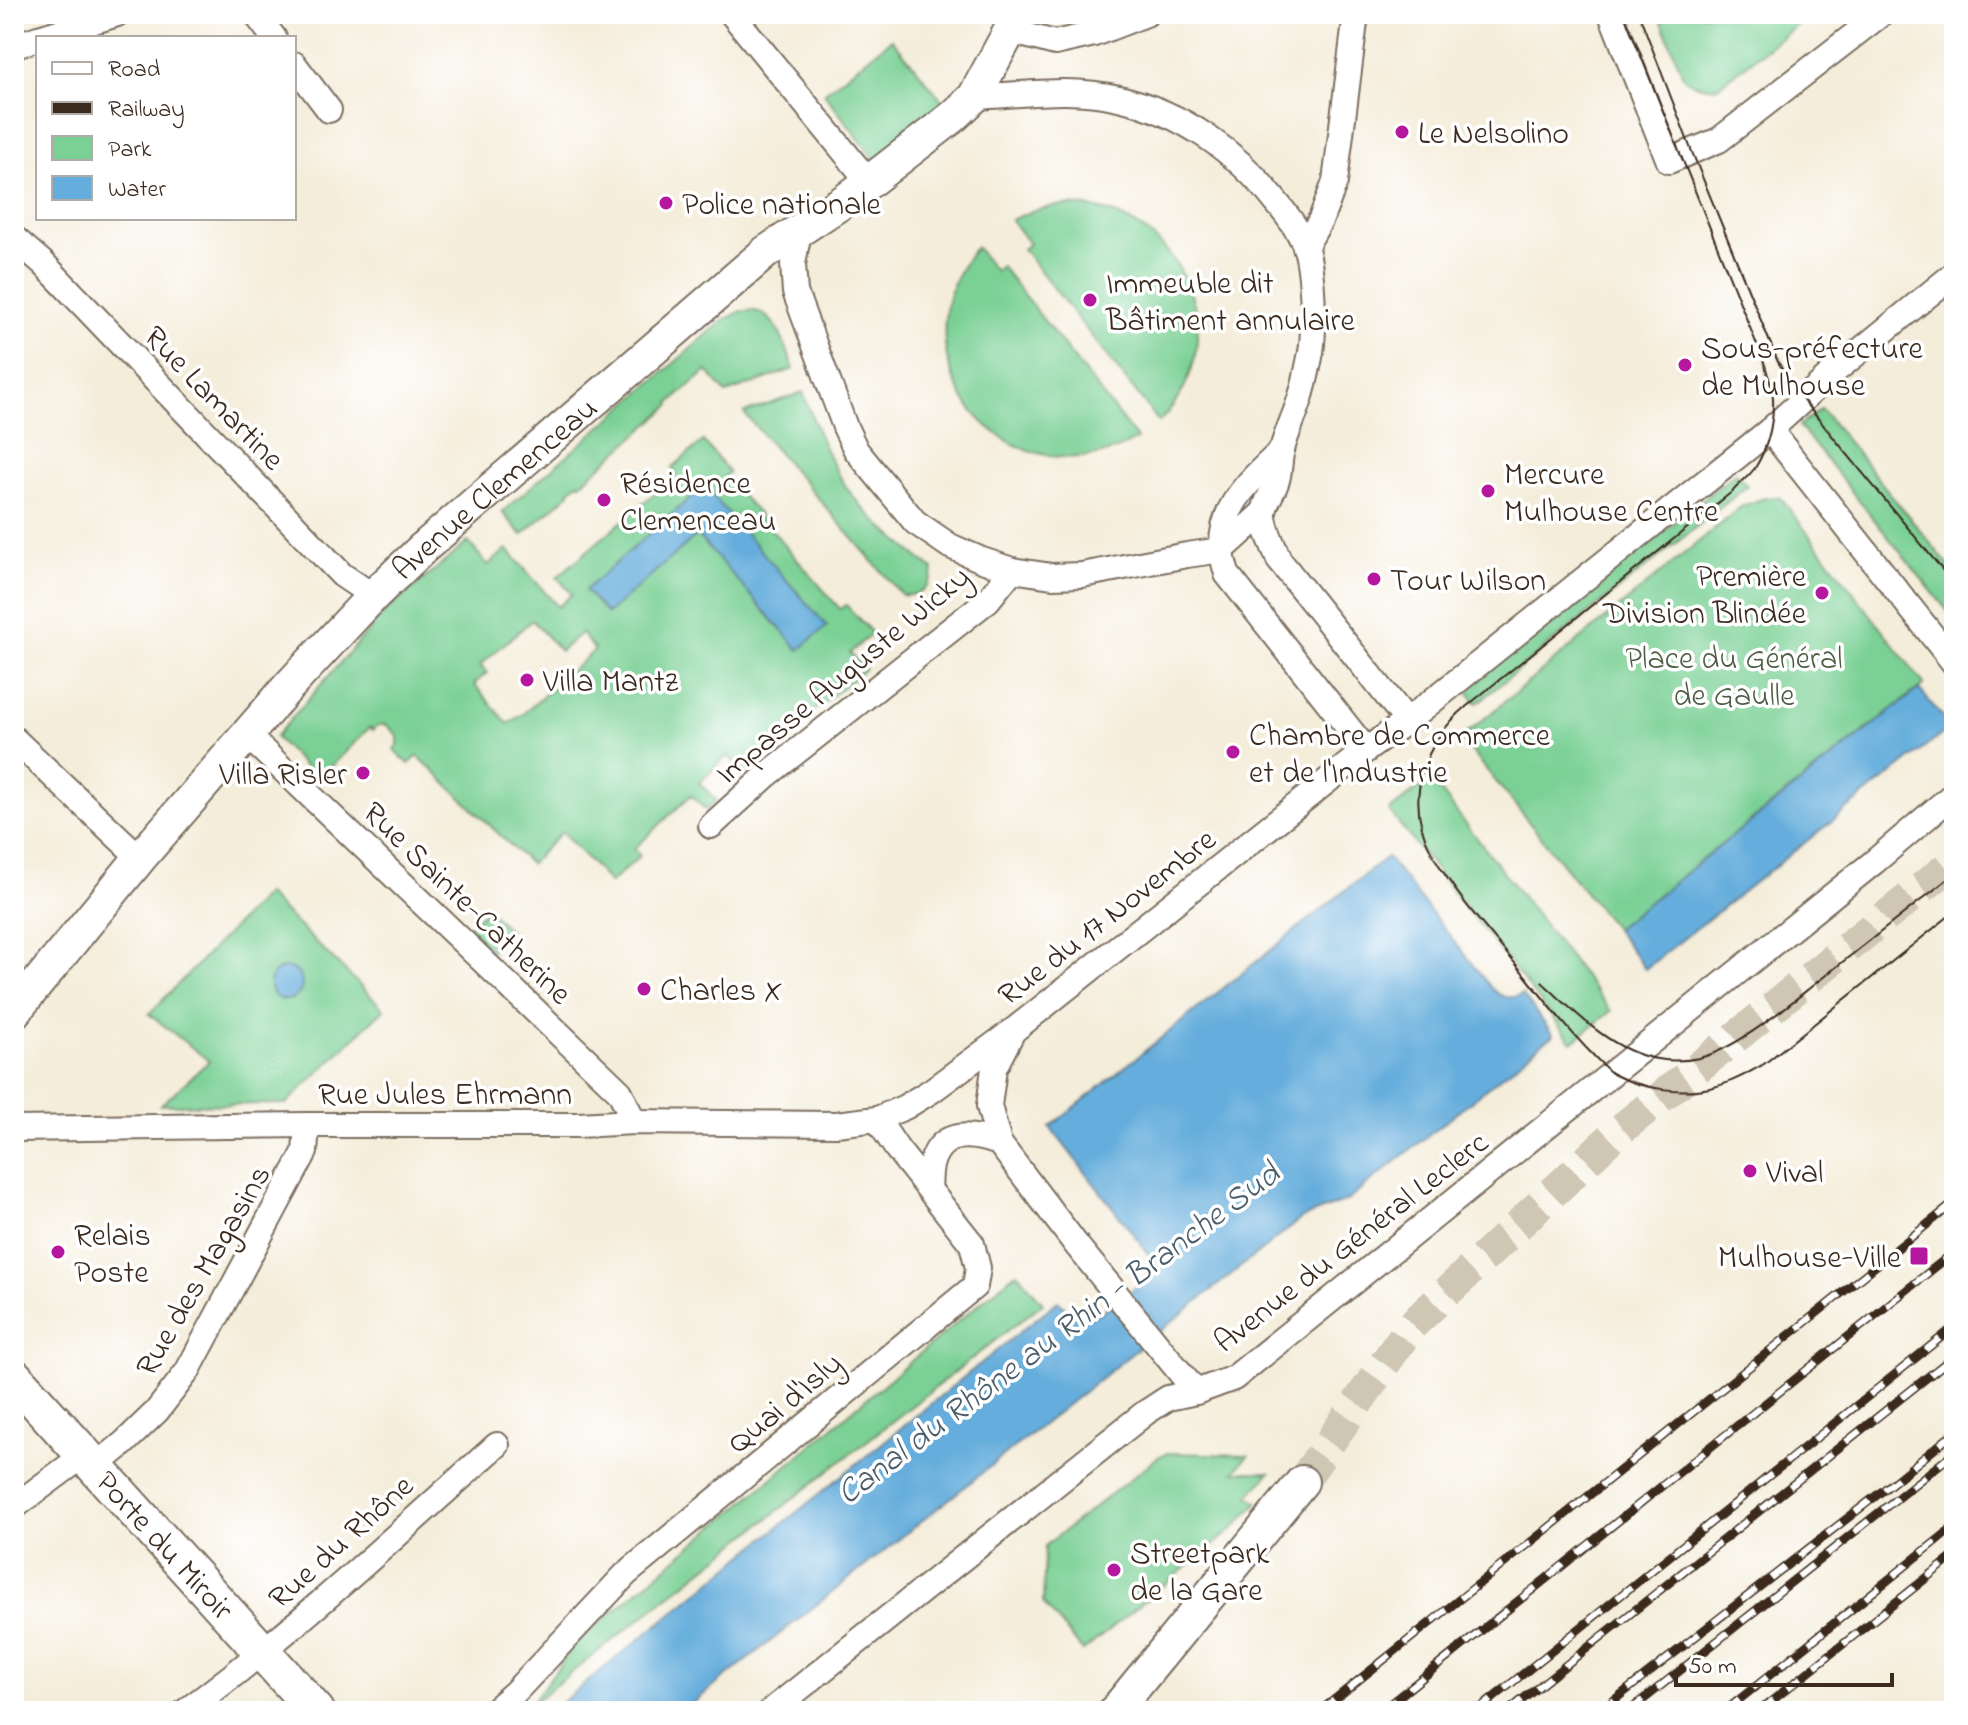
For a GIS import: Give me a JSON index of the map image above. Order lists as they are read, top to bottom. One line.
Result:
{"streets":{"main road":["Porte du Miroir"],"street":["Rue Lamartine","Avenue Clemenceau","Impasse Auguste Wicky","Rue Sainte-Catherine","Rue du 17 Novembre","Rue Jules Ehrmann","Avenue du Général Leclerc","Rue des Magasins","Quai d'Isly","Rue du Rhône"]},"crossings":[["Rue Lamartine","Avenue Clemenceau"],["Avenue Clemenceau","Rue Sainte-Catherine"],["Rue Sainte-Catherine","Rue Jules Ehrmann"],["Rue du 17 Novembre","Rue Jules Ehrmann"],["Rue du 17 Novembre","Quai d'Isly"],["Rue Jules Ehrmann","Rue des Magasins"],["Rue Jules Ehrmann","Quai d'Isly"],["Rue des Magasins","Porte du Miroir"],["Rue du Rhône","Porte du Miroir"]],"water":["Canal du Rhône au Rhin - Branche Sud"],"parks":["Place du Général de Gaulle"],"places":{"other":["Le Nelsolino","Police nationale","Immeuble dit Bâtiment annulaire","Sous-préfecture de Mulhouse","Mercure Mulhouse Centre","Résidence Clemenceau","Tour Wilson","Première Division Blindée","Villa Mantz","Chambre de Commerce et de l'Industrie","Villa Risler","Charles X","Vival","Relais Poste","Streetpark de la Gare"],"transit":["Mulhouse-Ville"]},"legend":["Road","Railway","Park","Water"],"scale_bar":"50 m"}
